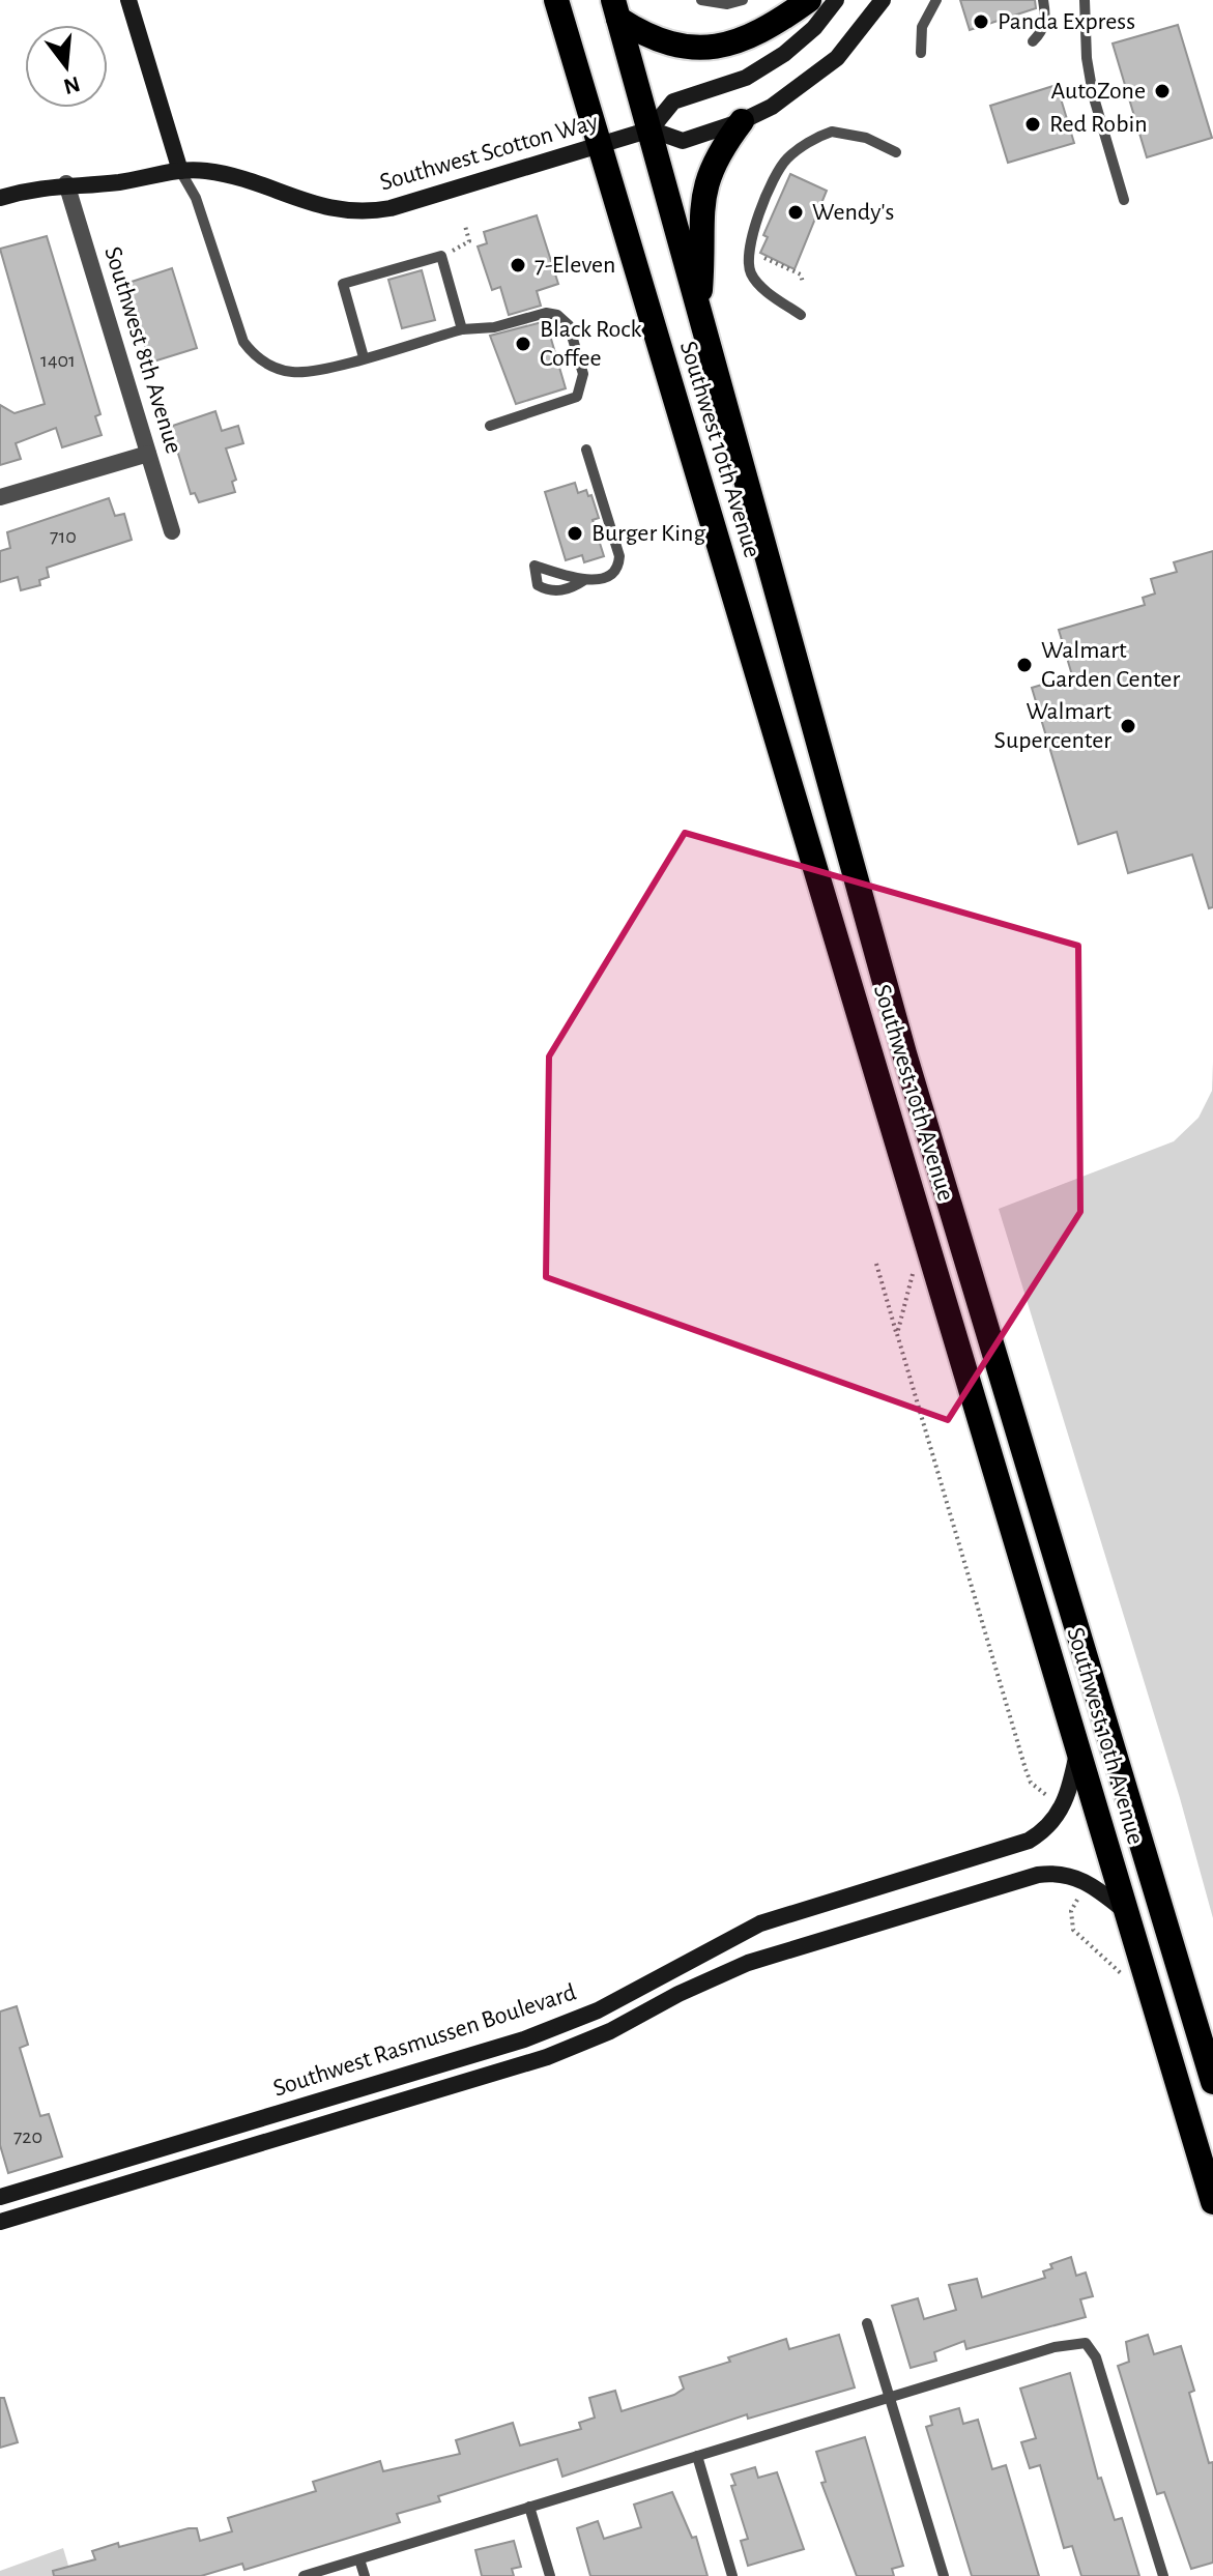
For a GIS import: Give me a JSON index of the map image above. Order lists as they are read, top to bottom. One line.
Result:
{"streets":{"highway":["Southwest 10th Avenue"],"street":["Southwest Scotton Way","Southwest 8th Avenue","Southwest Rasmussen Boulevard"]},"crossings":[["Southwest Scotton Way","Southwest 8th Avenue"],["Southwest Scotton Way","Southwest 10th Avenue"],["Southwest 10th Avenue","Southwest Rasmussen Boulevard"]],"places":["Panda Express","AutoZone","Red Robin","Wendy's","7-Eleven","Black Rock Coffee","Burger King","Walmart Garden Center","Walmart Supercenter"],"house_numbers":["1401","710","720"],"north":"bottom"}
